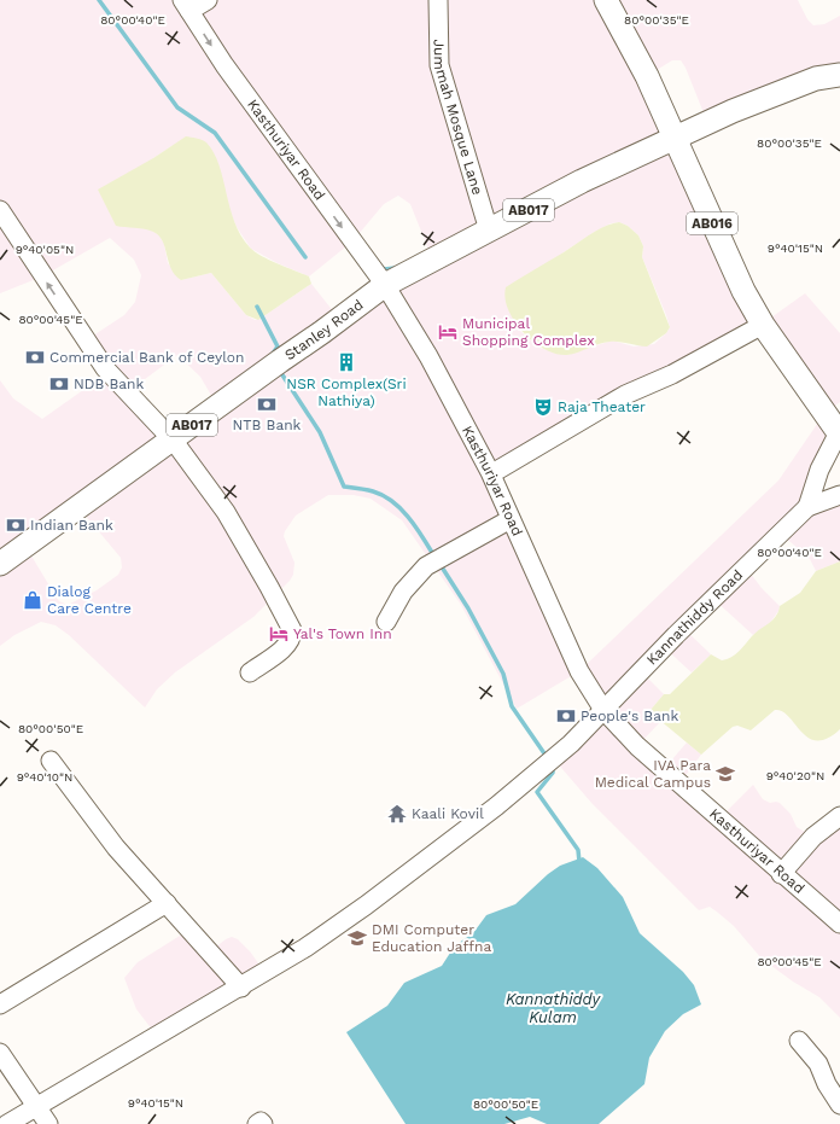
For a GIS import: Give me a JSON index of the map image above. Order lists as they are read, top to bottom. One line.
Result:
{"streets":{"main road":["AB017","AB016","Stanley Road"],"street":["Jummah Mosque Lane","Kasthuriyar Road","Kannathiddy Road"]},"crossings":[["Jummah Mosque Lane","Stanley Road"],["Kasthuriyar Road","Stanley Road"],["Kasthuriyar Road","Kannathiddy Road"],["AB017","AB016"],["AB017","Stanley Road"],["AB016","Stanley Road"]],"water":["Kannathiddy Kulam"],"places":{"hotel":["Municipal Shopping Complex","Yal's Town Inn"],"bank":["Commercial Bank of Ceylon","NDB Bank","NTB Bank","Indian Bank","People's Bank"],"building":["NSR Complex(Sri Nathiya)"],"theatre":["Raja Theater"],"shop":["Dialog Care Centre"],"school or university":["IVA Para Medical Campus","DMI Computer Education Jaffna"],"temple":["Kaali Kovil"]},"coordinates":["80°00'40\"E","80°00'35\"E","9°40'15\"N","9°40'05\"N","80°00'45\"E","80°00'50\"E","9°40'20\"N","9°40'10\"N"]}
